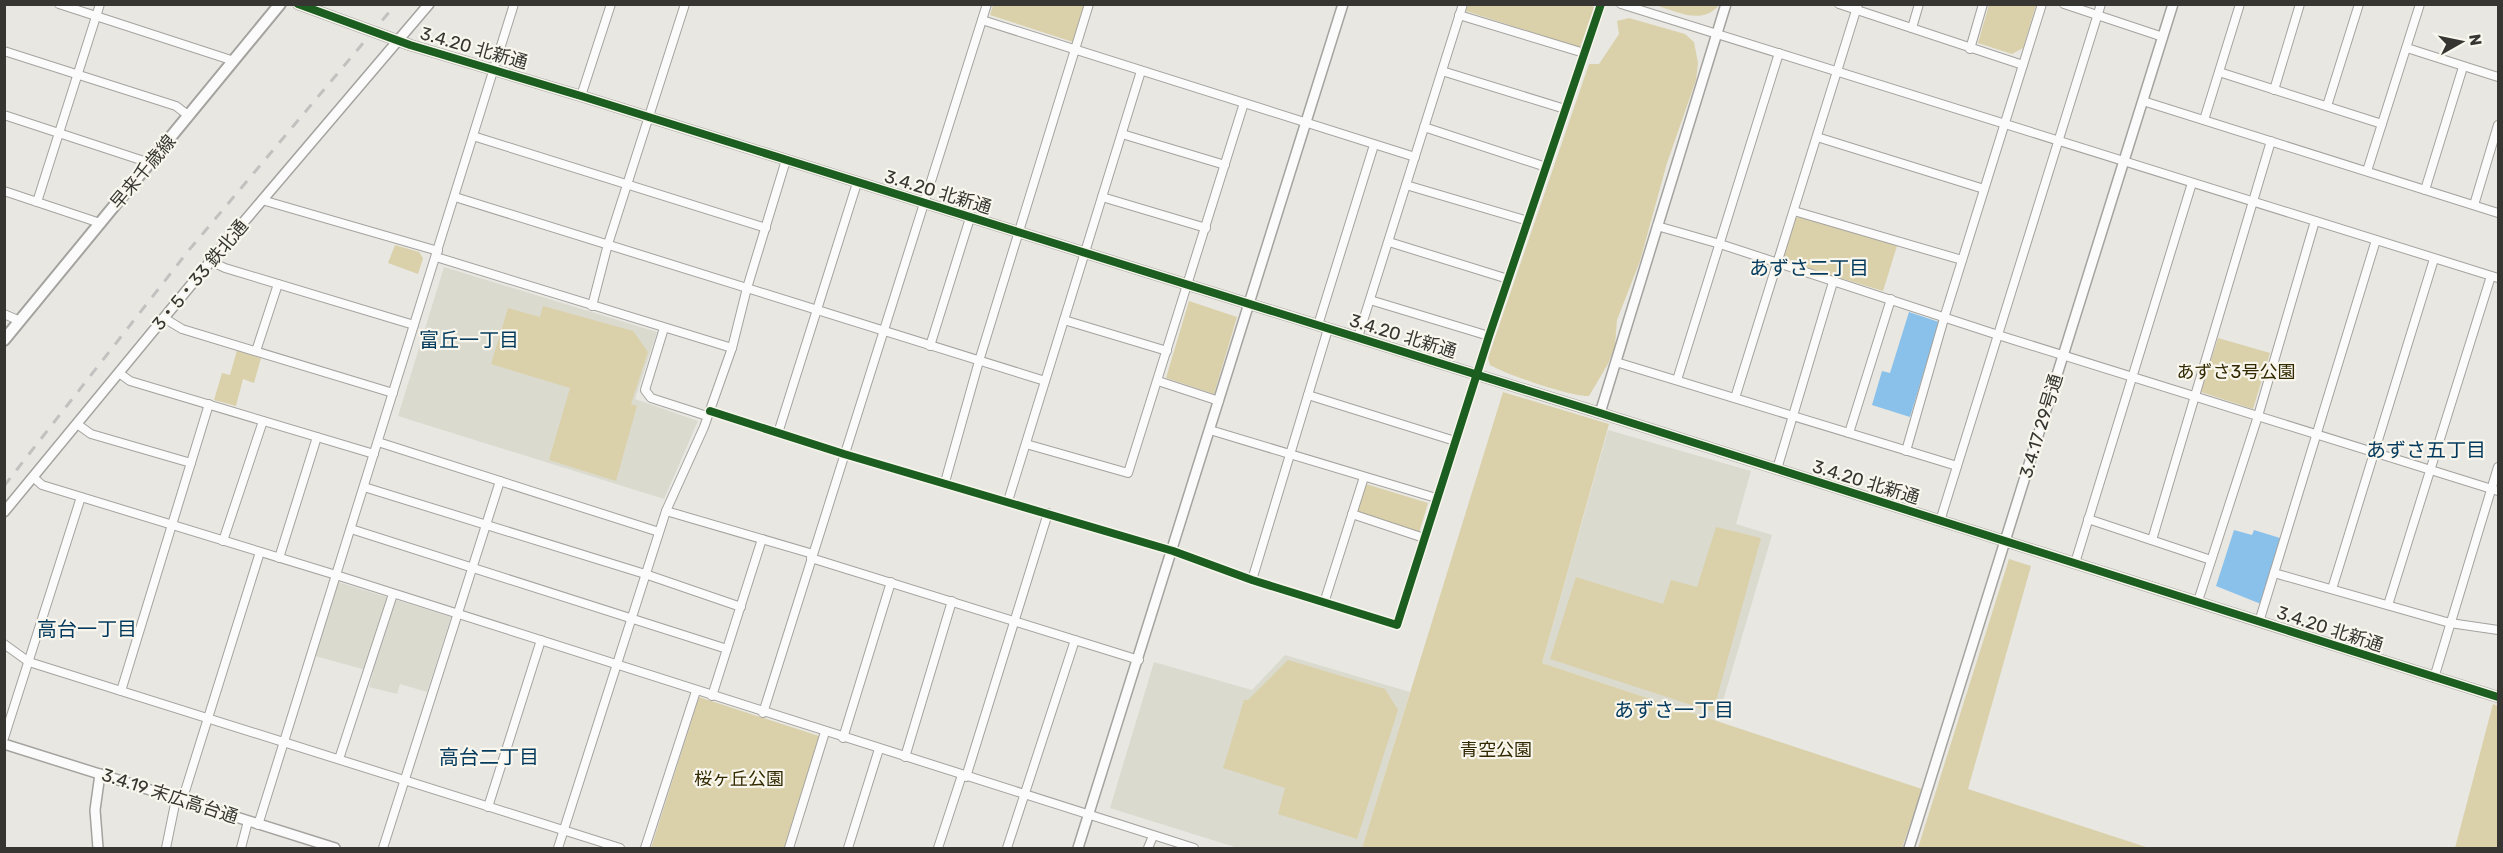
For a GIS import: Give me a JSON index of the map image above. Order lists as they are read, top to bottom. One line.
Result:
{"streets":{"main road":["早来千歳線"],"street":["3.4.20 北新通","3・5・33 鉄北通","3.4.17 29号通","3.4.19 末広高台通"]},"crossings":[["3.4.20 北新通","3・5・33 鉄北通"],["3.4.20 北新通","3.4.17 29号通"]],"districts":["あずさ二丁目","富丘一丁目","あずさ五丁目","高台一丁目","あずさ一丁目","高台二丁目"],"parks":["あずさ3号公園","青空公園","桜ヶ丘公園"],"north":"right"}
